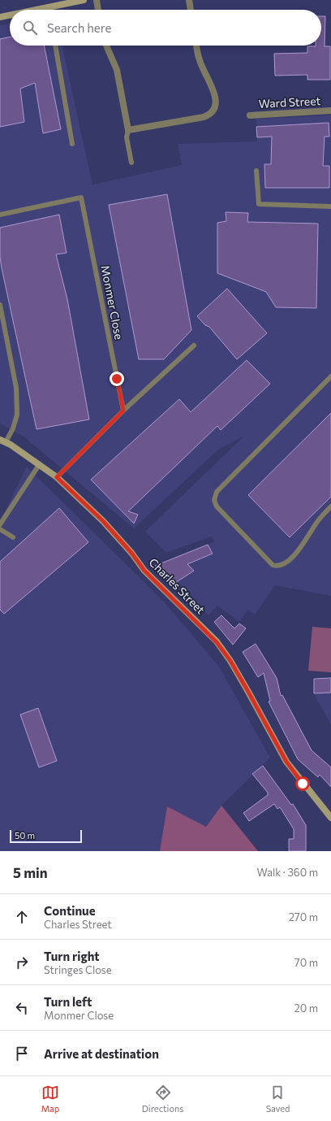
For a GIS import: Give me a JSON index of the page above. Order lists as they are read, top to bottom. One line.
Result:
{"streets":{"street":["Ward Street","Charles Street"],"lane":["Monmer Close"]},"scale_bar":"50 m","page":{"search":"Search here","scale":"50 m","heading":["5 min","Walk · 360 m"],"list":[["Continue","Charles Street","270 m"],["Turn right","Stringes Close","70 m"],["Turn left","Monmer Close","20 m"],"Arrive at destination"],"nav":["Map","Directions","Saved"]}}
